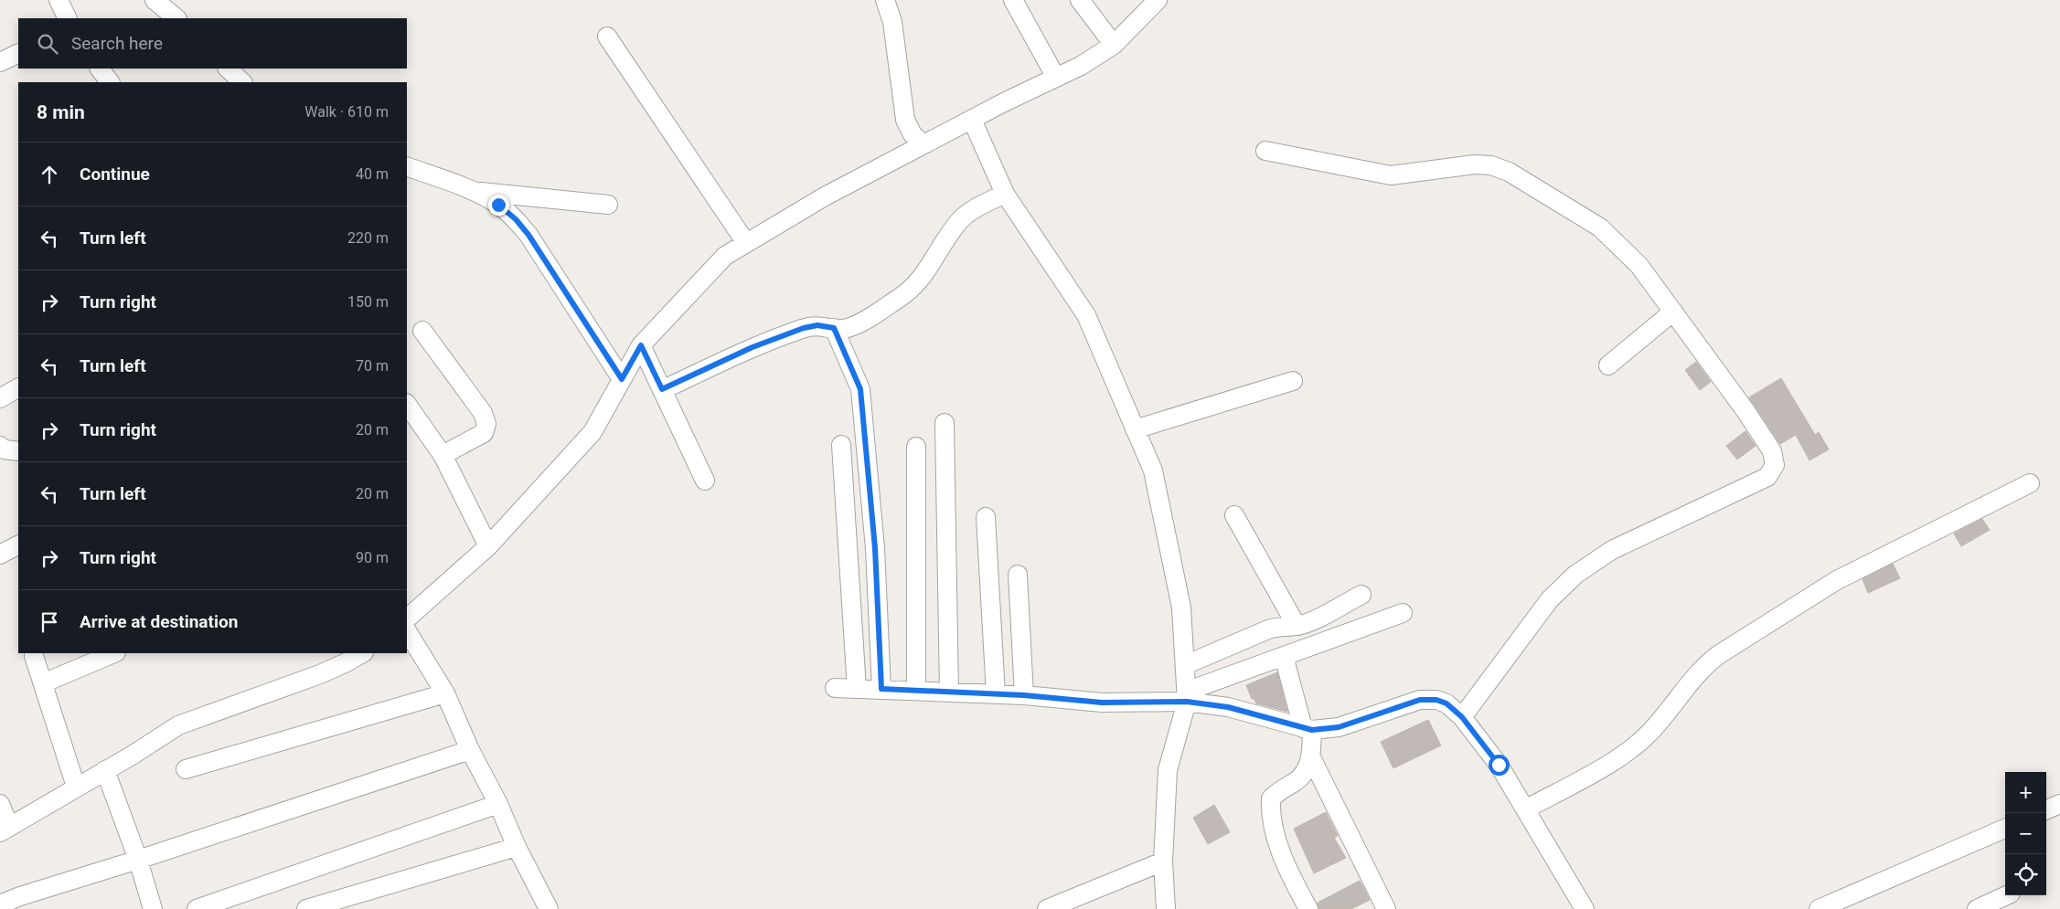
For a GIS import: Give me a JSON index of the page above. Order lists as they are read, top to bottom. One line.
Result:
{"page":{"search":"Search here","heading":["8 min","Walk · 610 m"],"list":[["Continue","40 m"],["Turn left","220 m"],["Turn right","150 m"],["Turn left","70 m"],["Turn right","20 m"],["Turn left","20 m"],["Turn right","90 m"],"Arrive at destination"],"map_buttons":["+","−"]}}
